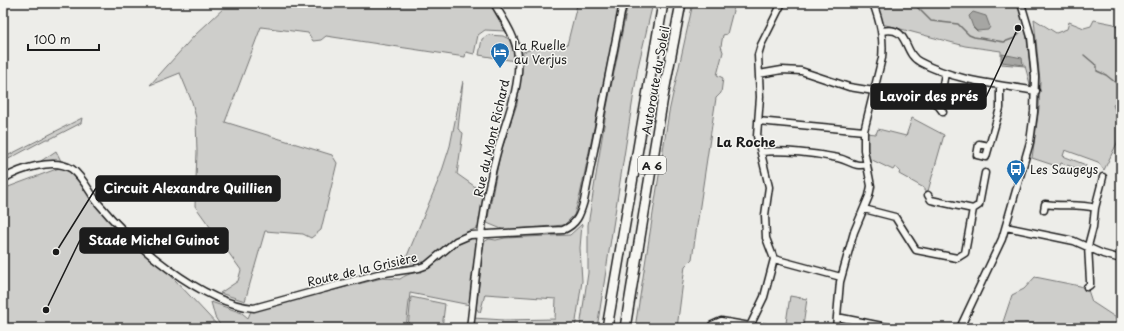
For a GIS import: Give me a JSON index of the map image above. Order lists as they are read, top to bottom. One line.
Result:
{"streets":{"highway":["Autoroute du Soleil","A 6"],"street":["Rue du Mont Richard","Route de la Grisière"]},"crossings":[["Rue du Mont Richard","Route de la Grisière"]],"districts":["La Roche"],"places":{"other":["Lavoir des prés","Circuit Alexandre Quillien","Stade Michel Guinot"],"hotel":["La Ruelle au Verjus"],"bus stop":["Les Saugeys"]},"scale_bar":"100 m"}
